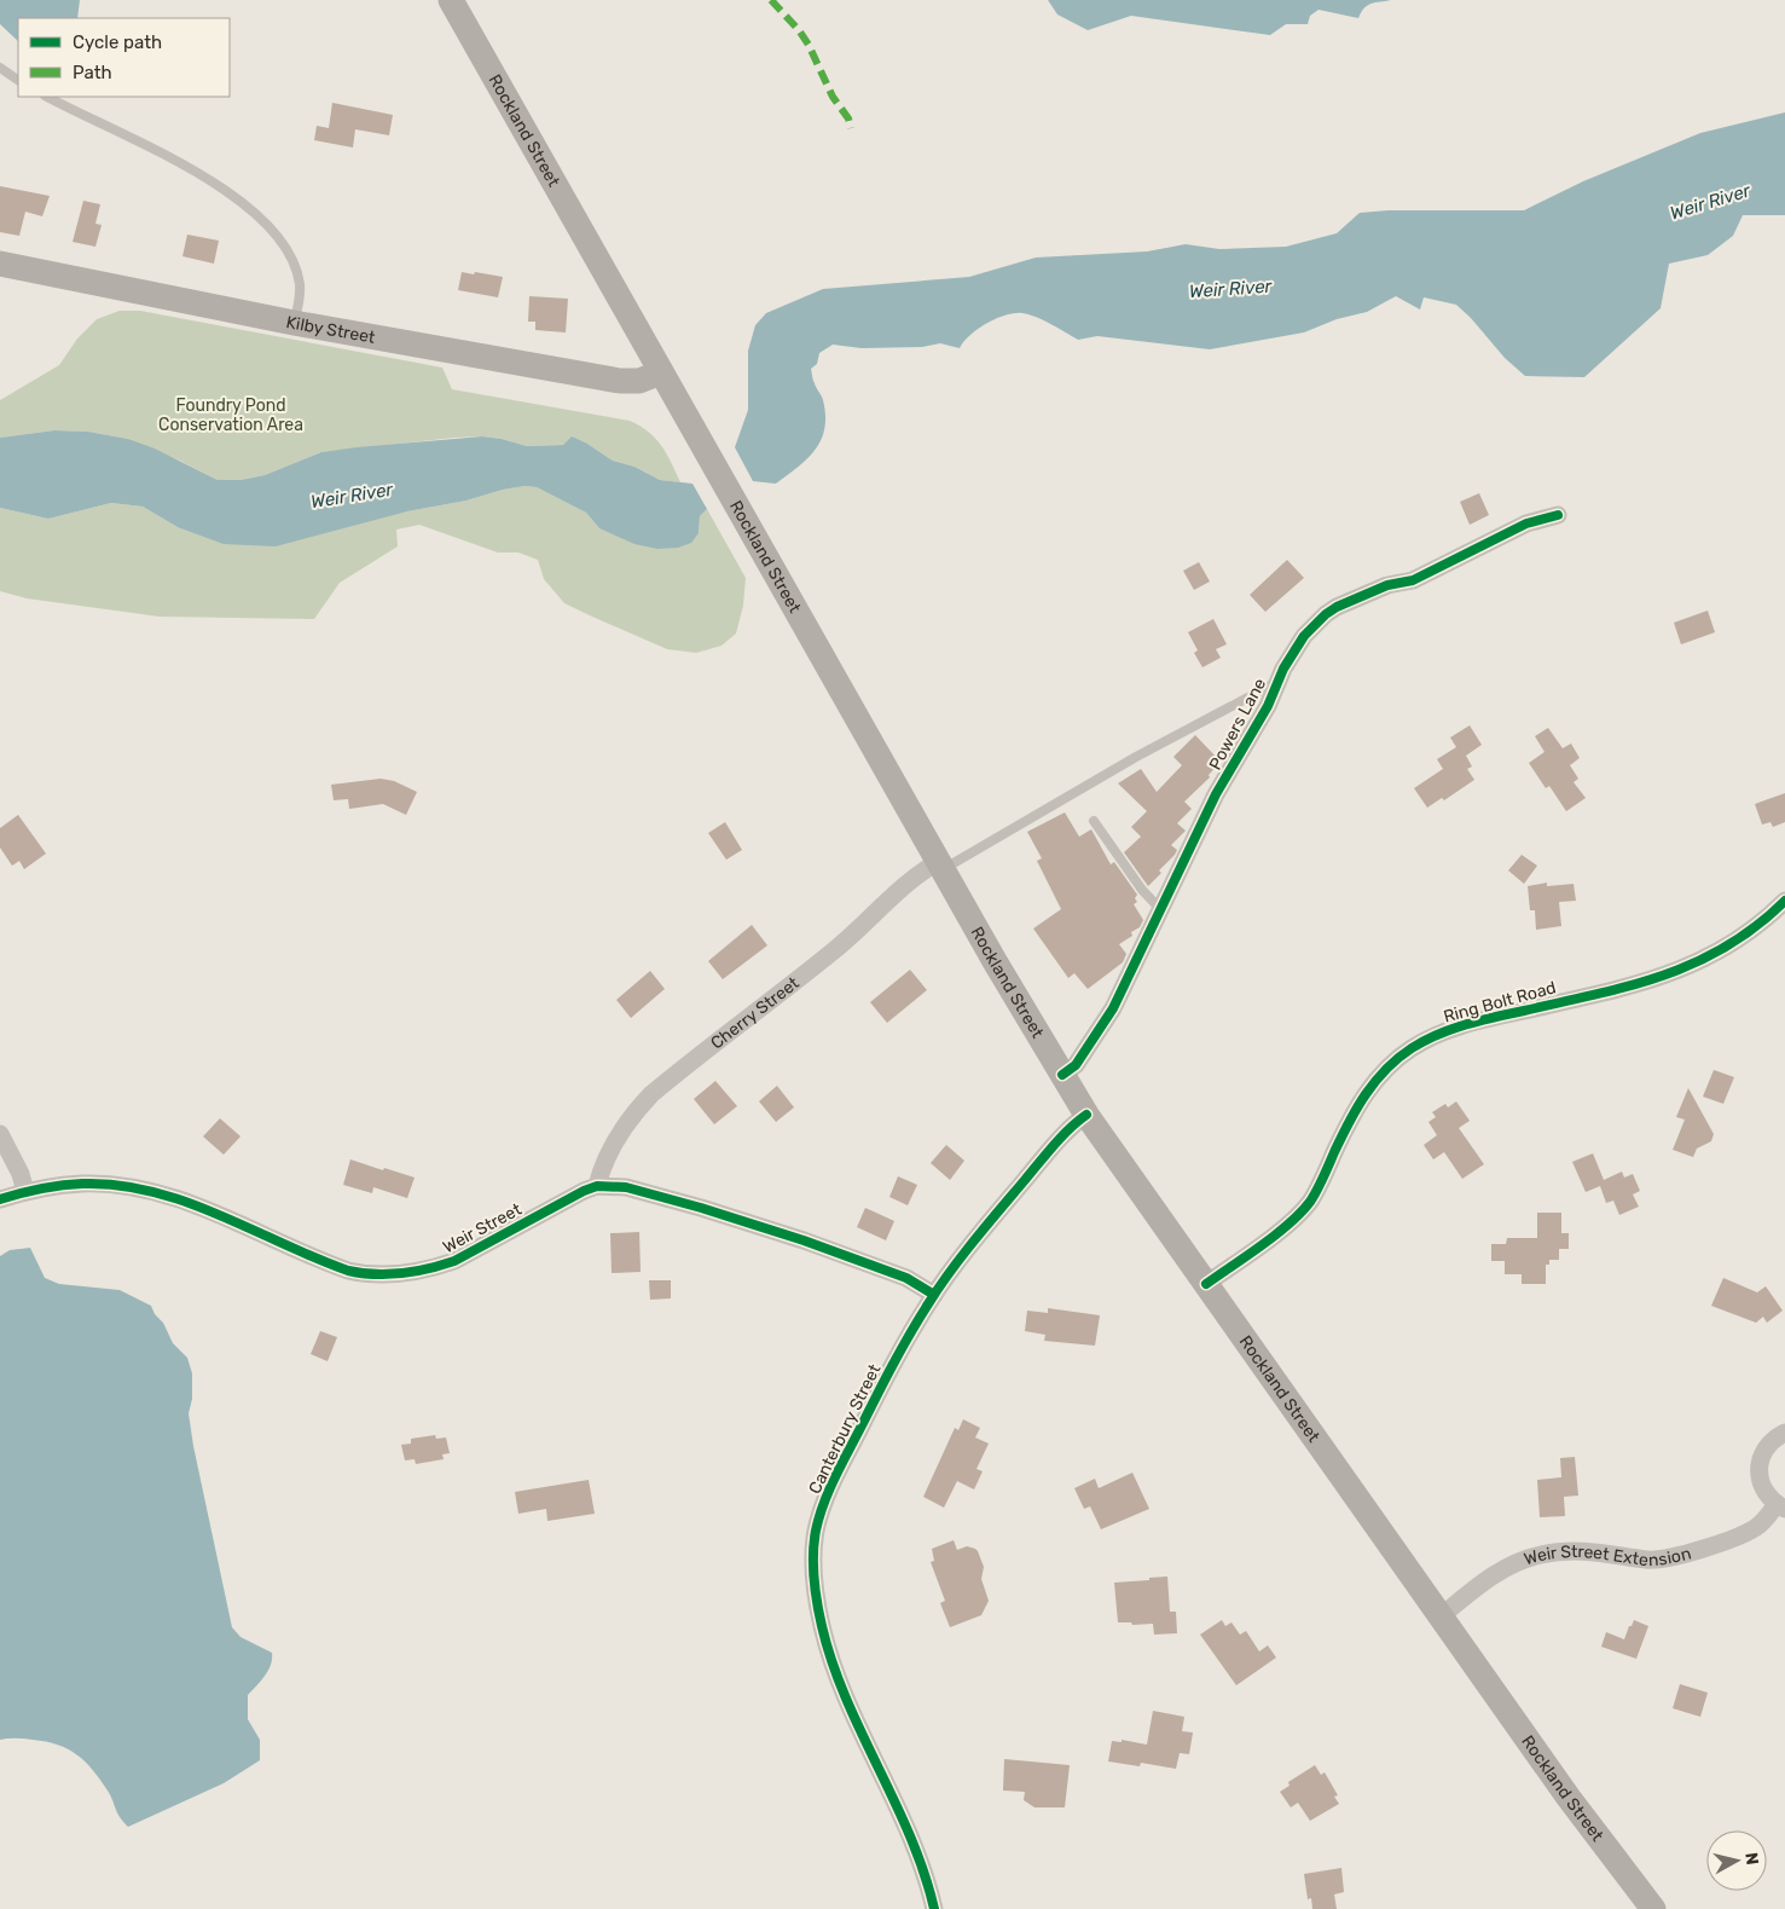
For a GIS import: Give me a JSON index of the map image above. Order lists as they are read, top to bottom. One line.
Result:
{"streets":{"main road":["Rockland Street","Kilby Street"],"street":["Powers Lane","Ring Bolt Road","Cherry Street","Weir Street","Canterbury Street","Weir Street Extension"]},"crossings":[["Rockland Street","Kilby Street"],["Rockland Street","Powers Lane"],["Rockland Street","Ring Bolt Road"],["Rockland Street","Cherry Street"],["Rockland Street","Canterbury Street"],["Rockland Street","Weir Street Extension"],["Cherry Street","Weir Street"],["Weir Street","Canterbury Street"]],"water":["Weir River"],"parks":["Foundry Pond Conservation Area"],"legend":["Cycle path","Path"],"north":"right"}
